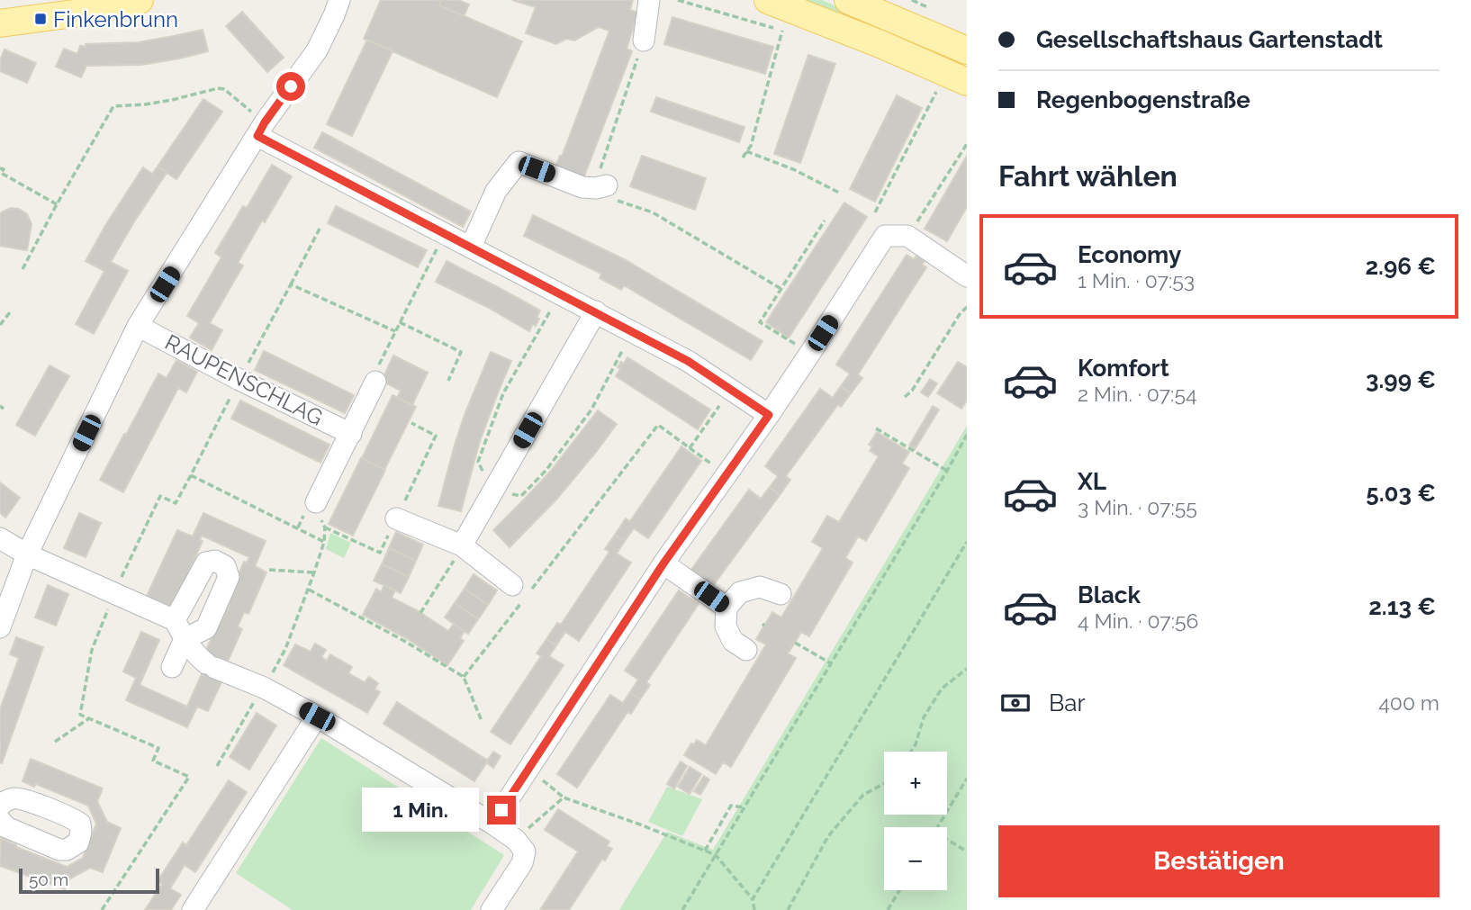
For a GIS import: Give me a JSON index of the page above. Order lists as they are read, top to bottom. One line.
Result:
{"streets":{"street":["RAUPENSCHLAG"]},"places":{"transit":["Finkenbrunn"]},"scale_bar":"50 m","page":{"banner":["Gesellschaftshaus Gartenstadt","Regenbogenstraße"],"heading":"Fahrt wählen","list":[{"name":"Economy","note":"1 Min. · 07:53","value":"2.96 €"},{"name":"Komfort","note":"2 Min. · 07:54","value":"3.99 €"},{"name":"XL","note":"3 Min. · 07:55","value":"5.03 €"},{"name":"Black","note":"4 Min. · 07:56","value":"2.13 €"}],"pay":["Bar","400 m"],"map_buttons":["+","−"],"bubble":"1 Min.","buttons":"Bestätigen","scale":"50 m"}}
